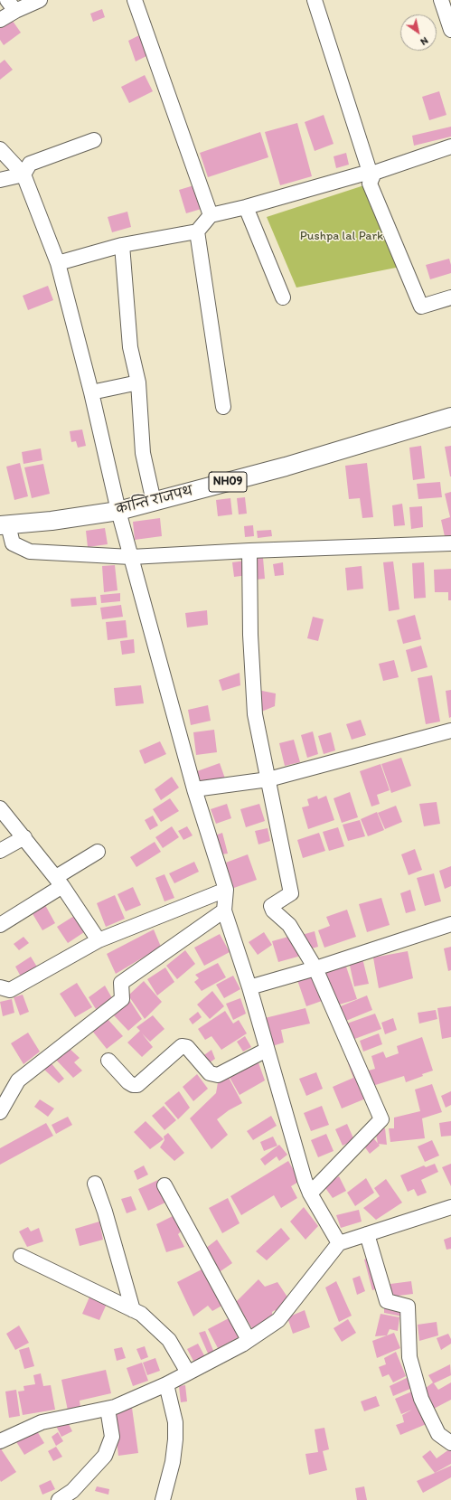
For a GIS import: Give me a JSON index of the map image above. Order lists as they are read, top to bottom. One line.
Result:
{"streets":{"main road":["NH09","कान्ति राजपथ"]},"parks":["Pushpa lal Park"],"north":"bottom right"}
